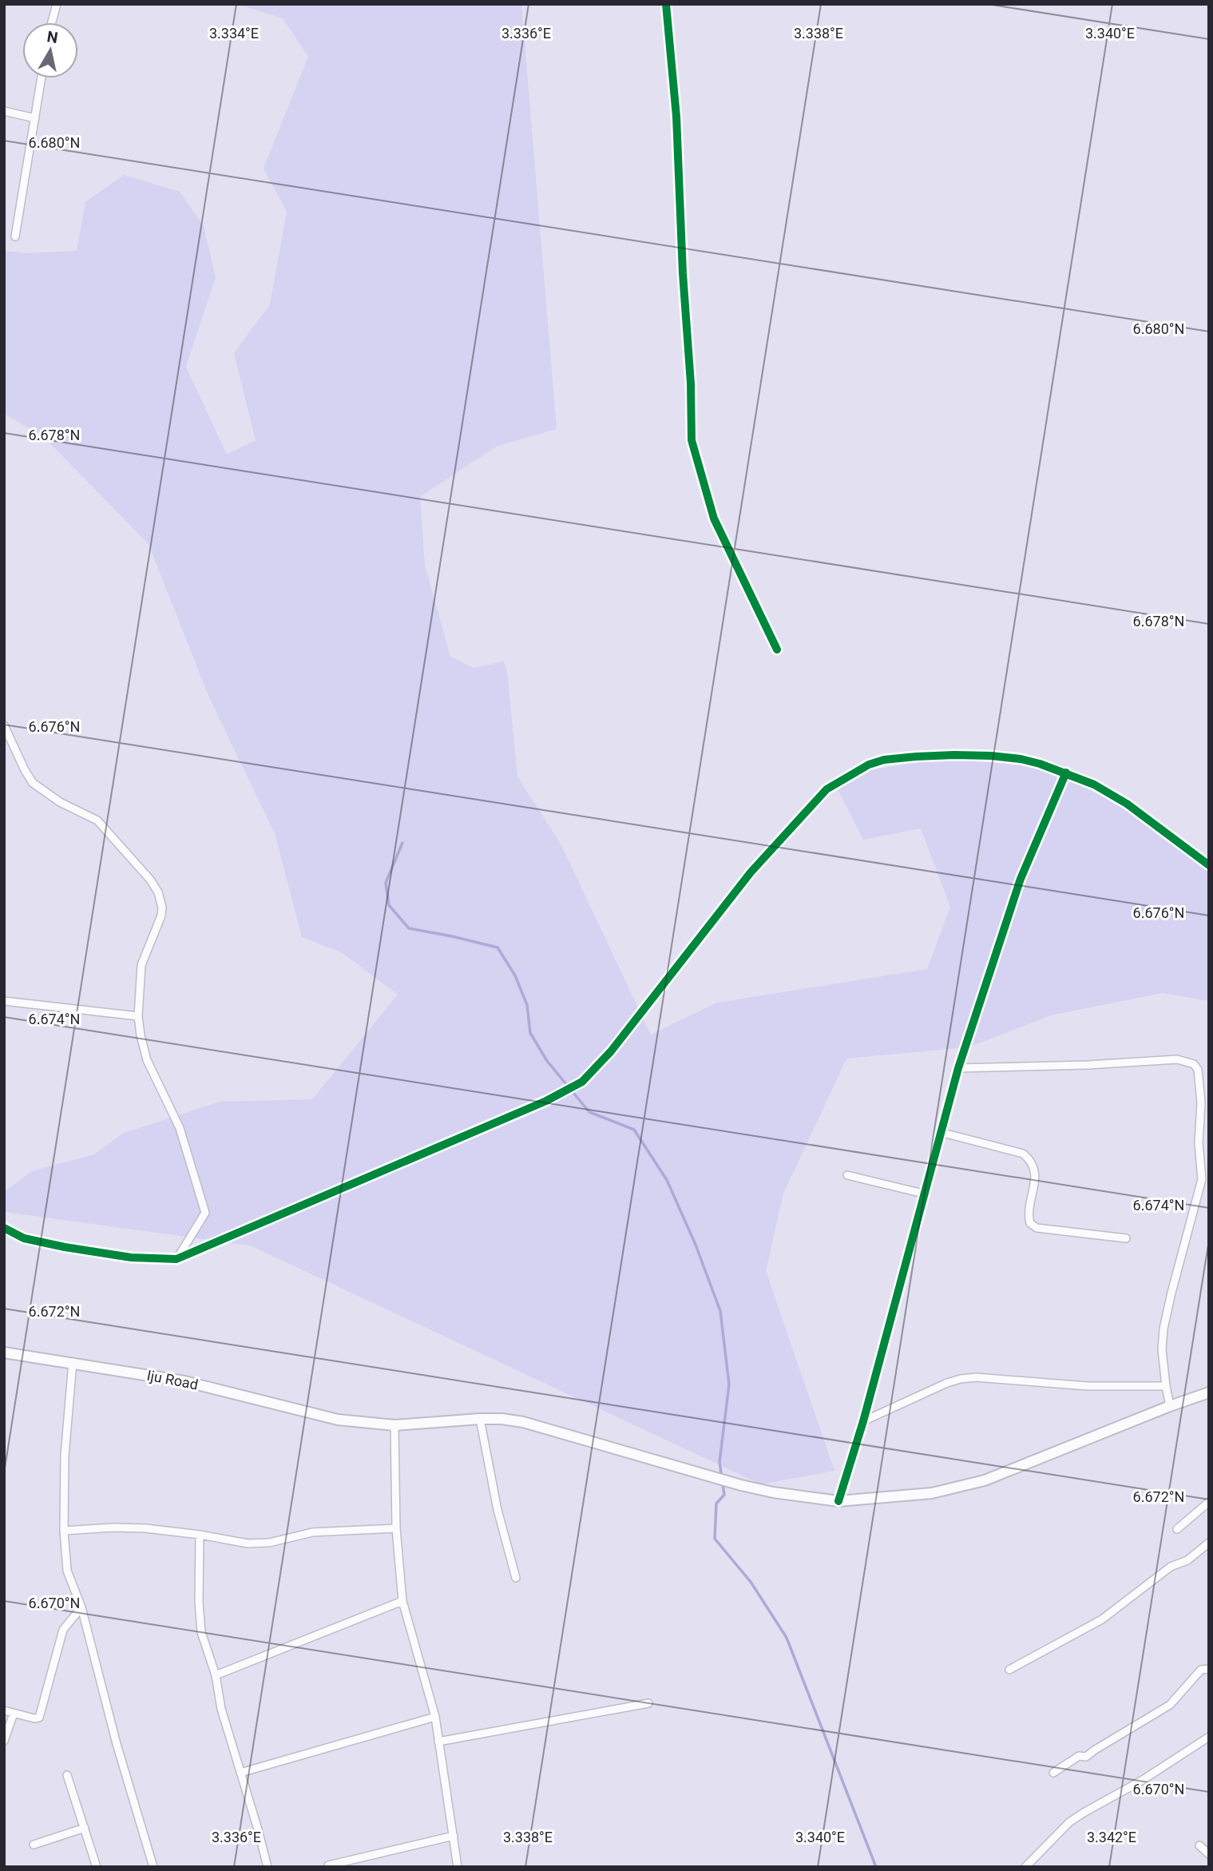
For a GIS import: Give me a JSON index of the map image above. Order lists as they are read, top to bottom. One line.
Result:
{"streets":{"main road":["Iju Road"]},"north":"top","coordinates":["3.334°E","3.336°E","3.338°E","3.340°E","6.680°N","6.678°N","6.676°N","6.674°N","6.672°N","6.670°N","3.342°E"]}
